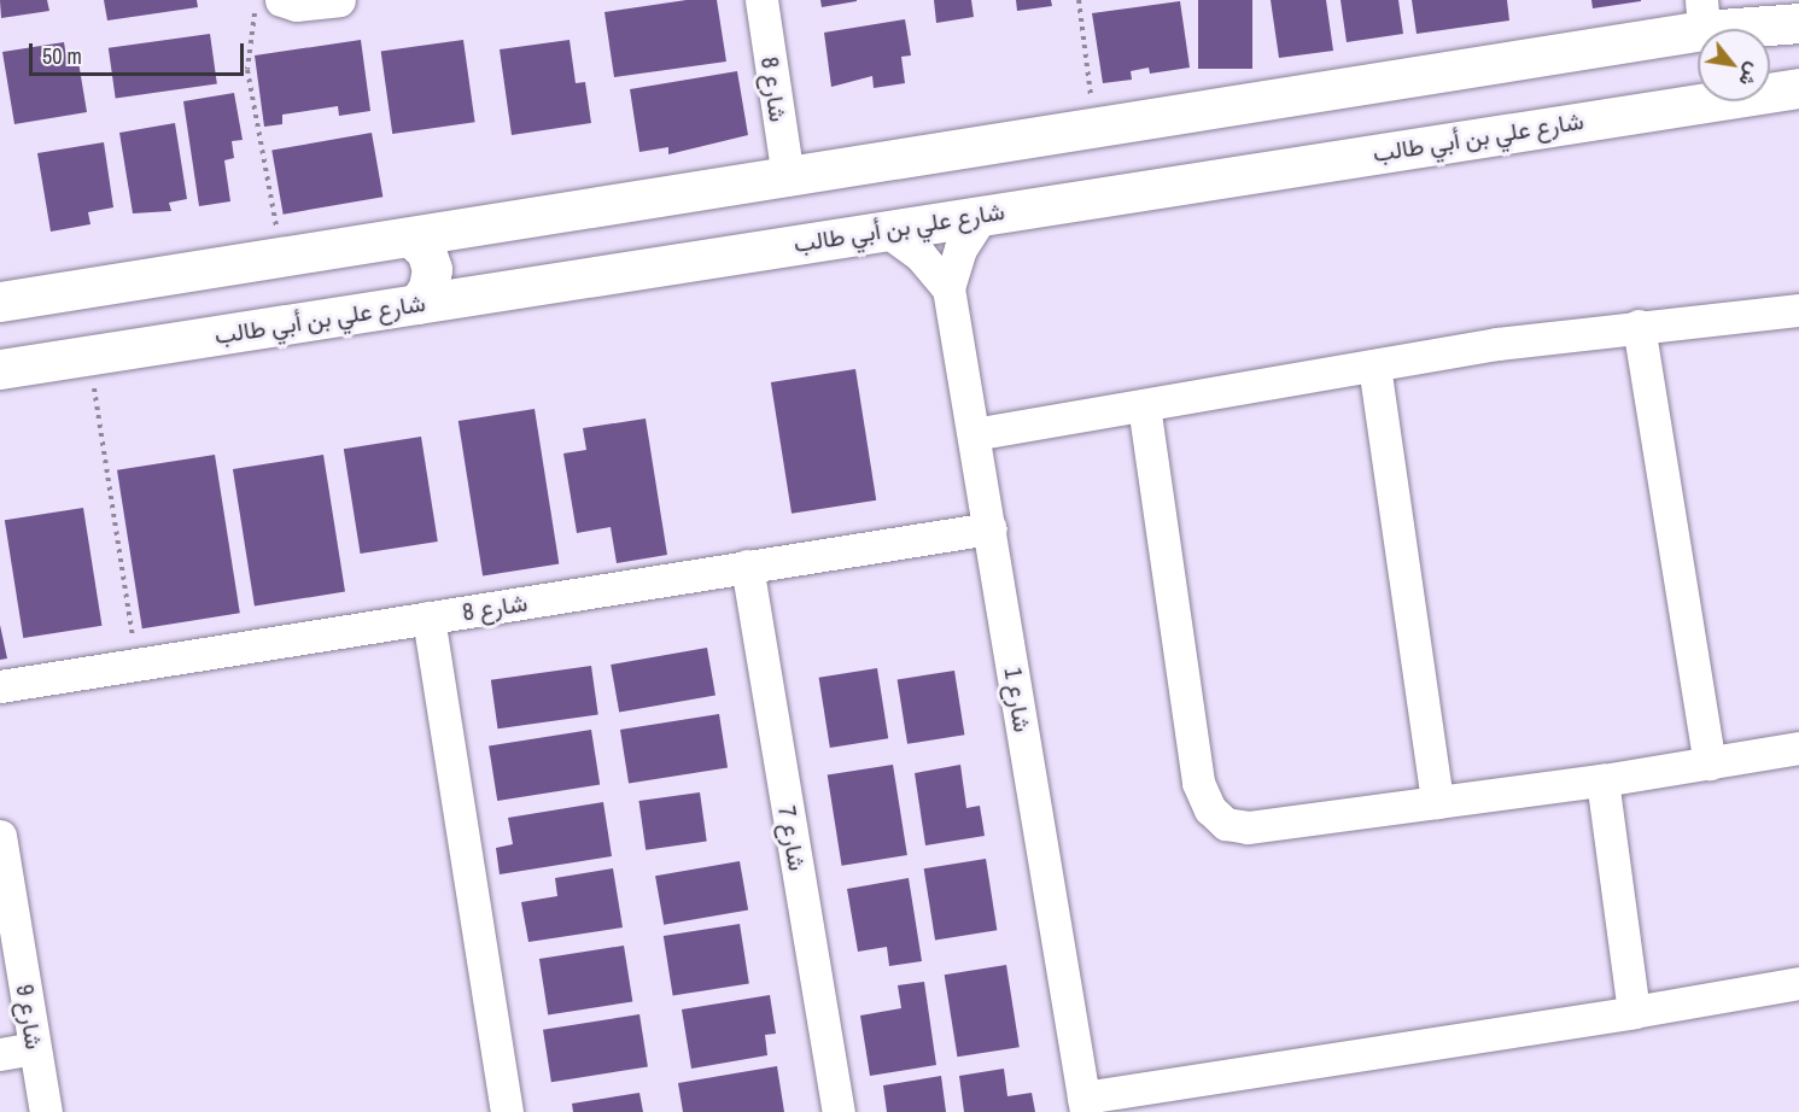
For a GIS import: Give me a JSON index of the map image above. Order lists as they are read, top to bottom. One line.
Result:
{"streets":{"street":["شارع 8","شارع علي بن أبي طالب","شارع 1","شارع 7","شارع 9"]},"crossings":[["شارع 8","شارع 1"],["شارع 8","شارع 7"],["شارع علي بن أبي طالب","شارع 1"]],"scale_bar":"50 m","north":"bottom right"}
